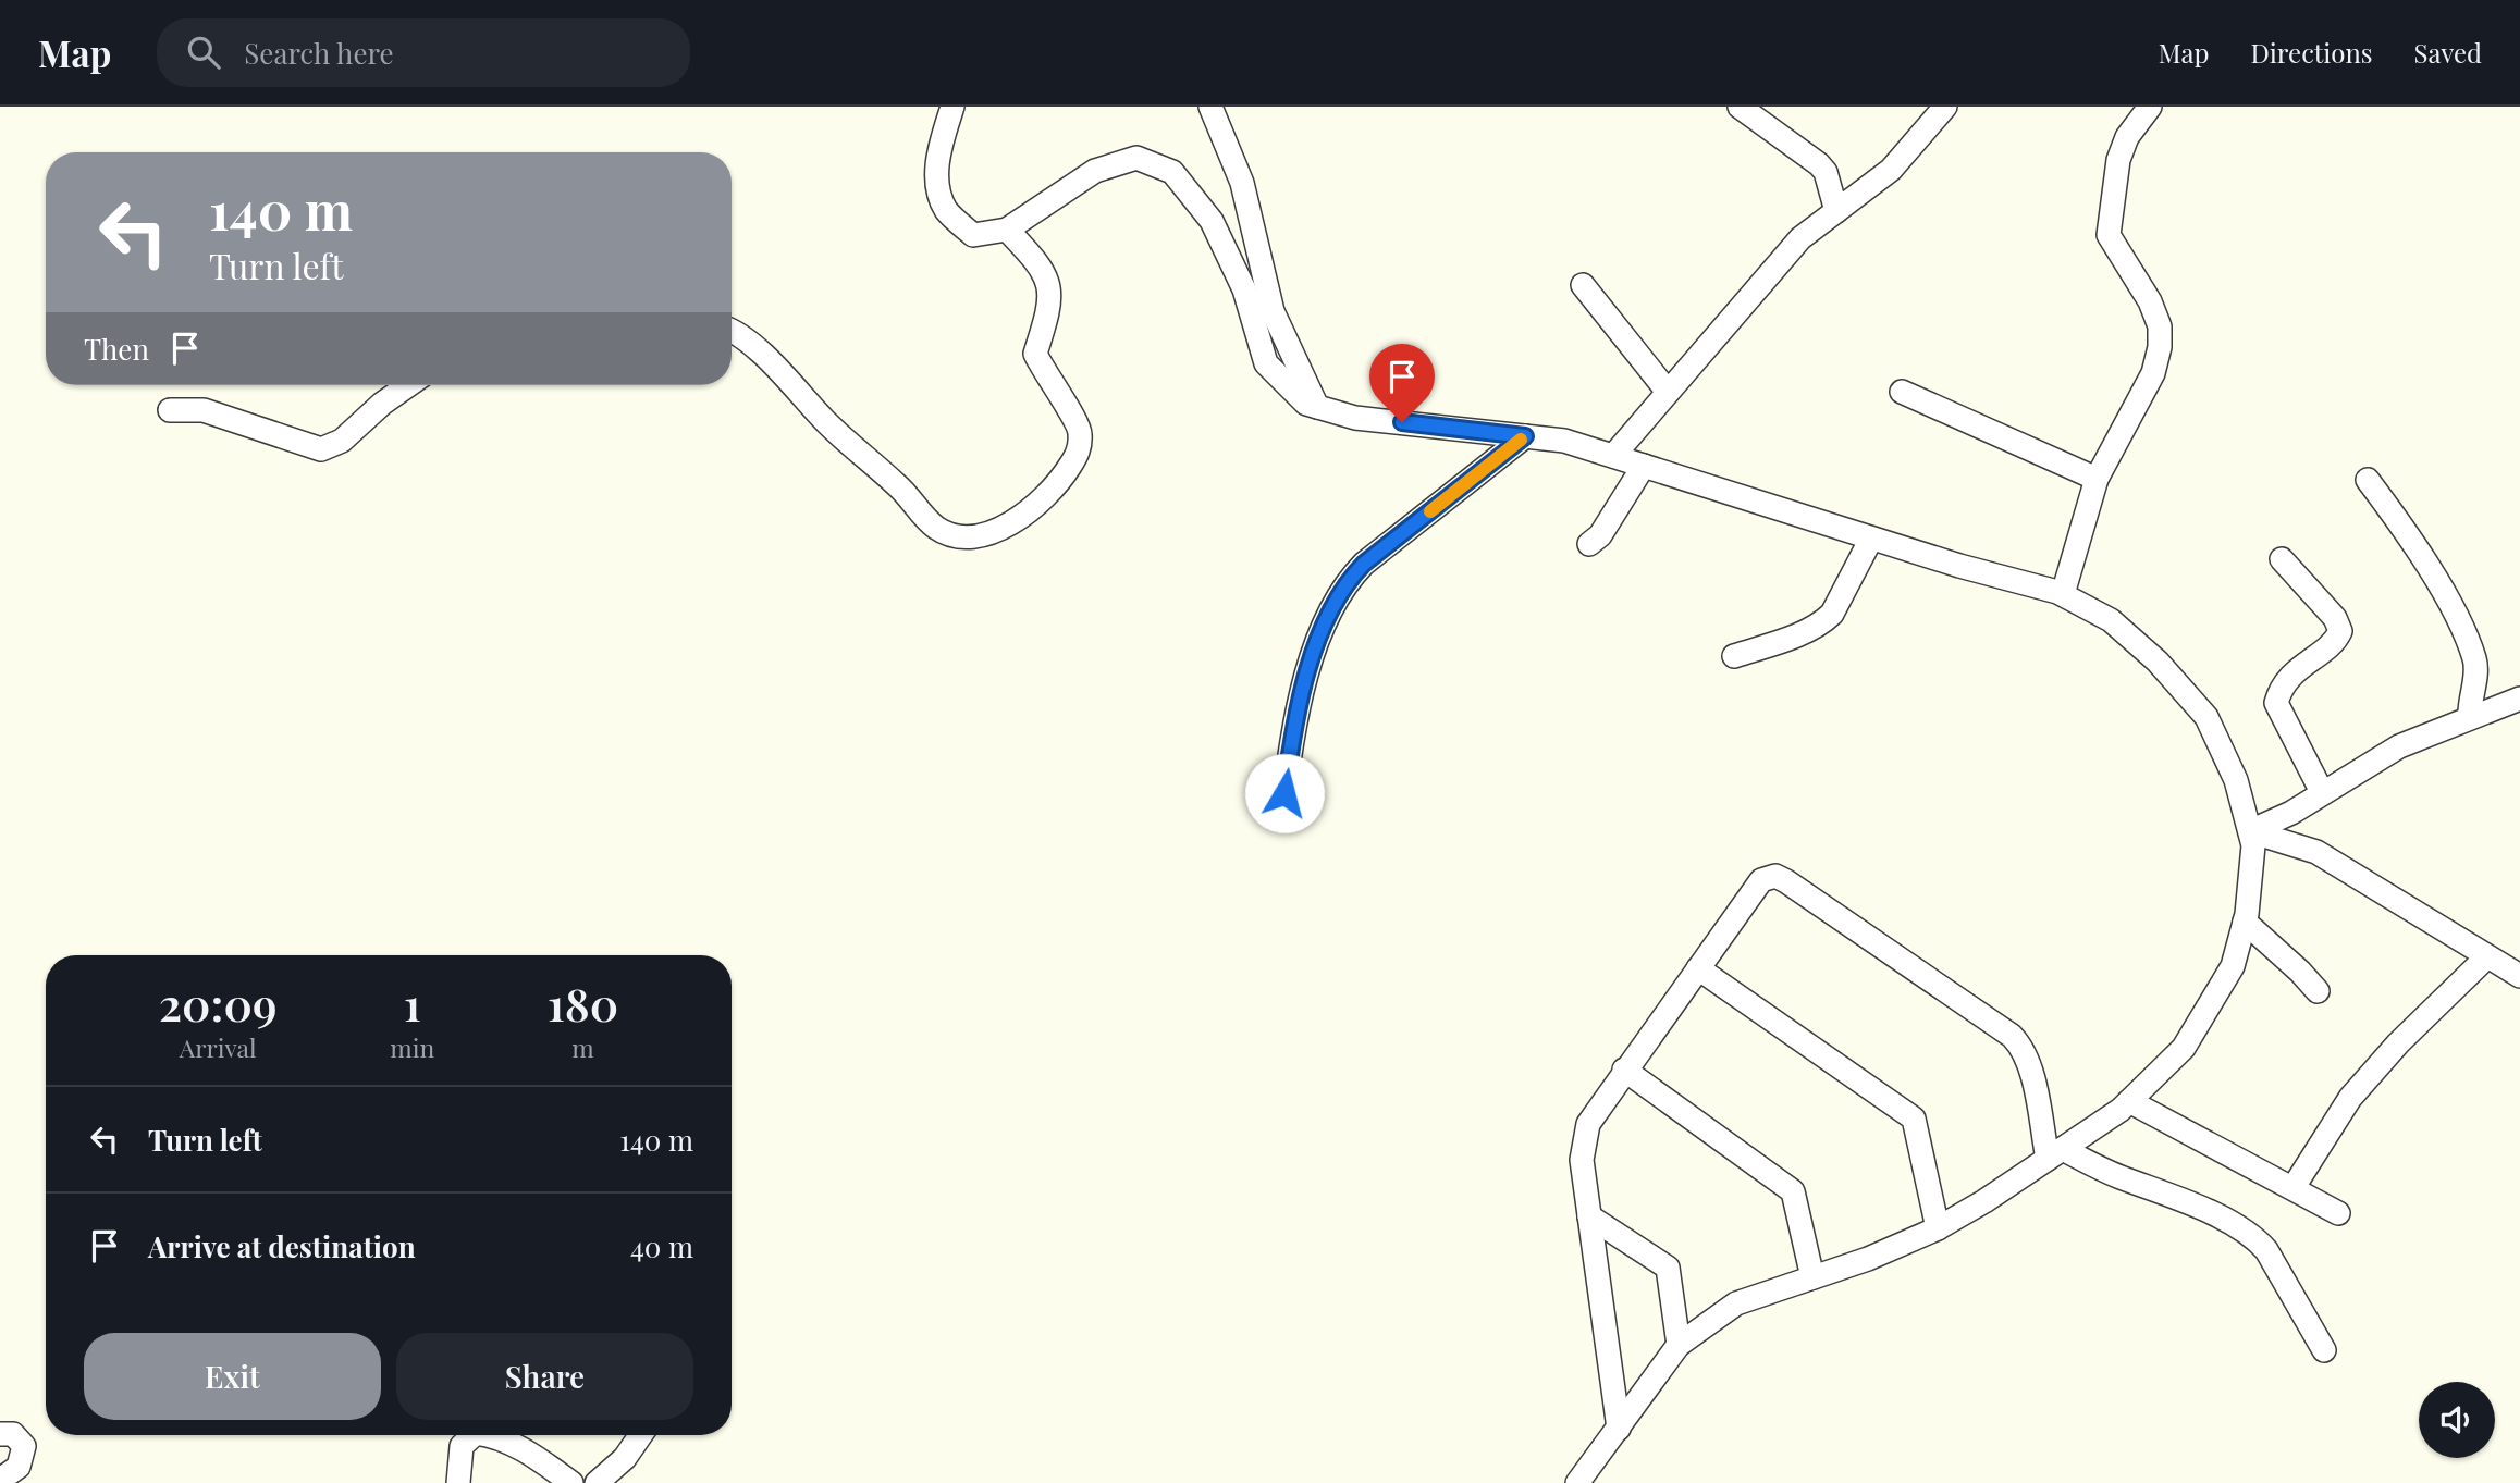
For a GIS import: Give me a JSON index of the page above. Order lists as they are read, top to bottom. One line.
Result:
{"page":{"header":"Map","search":"Search here","nav":["Map","Directions","Saved"],"turn":["140 m","Turn left"],"then":"Then","eta":["20:09","Arrival","1","min","180","m"],"list":[{"name":"Turn left","value":"140 m"},{"name":"Arrive at destination","value":"40 m"}],"buttons":["Exit","Share"]}}
